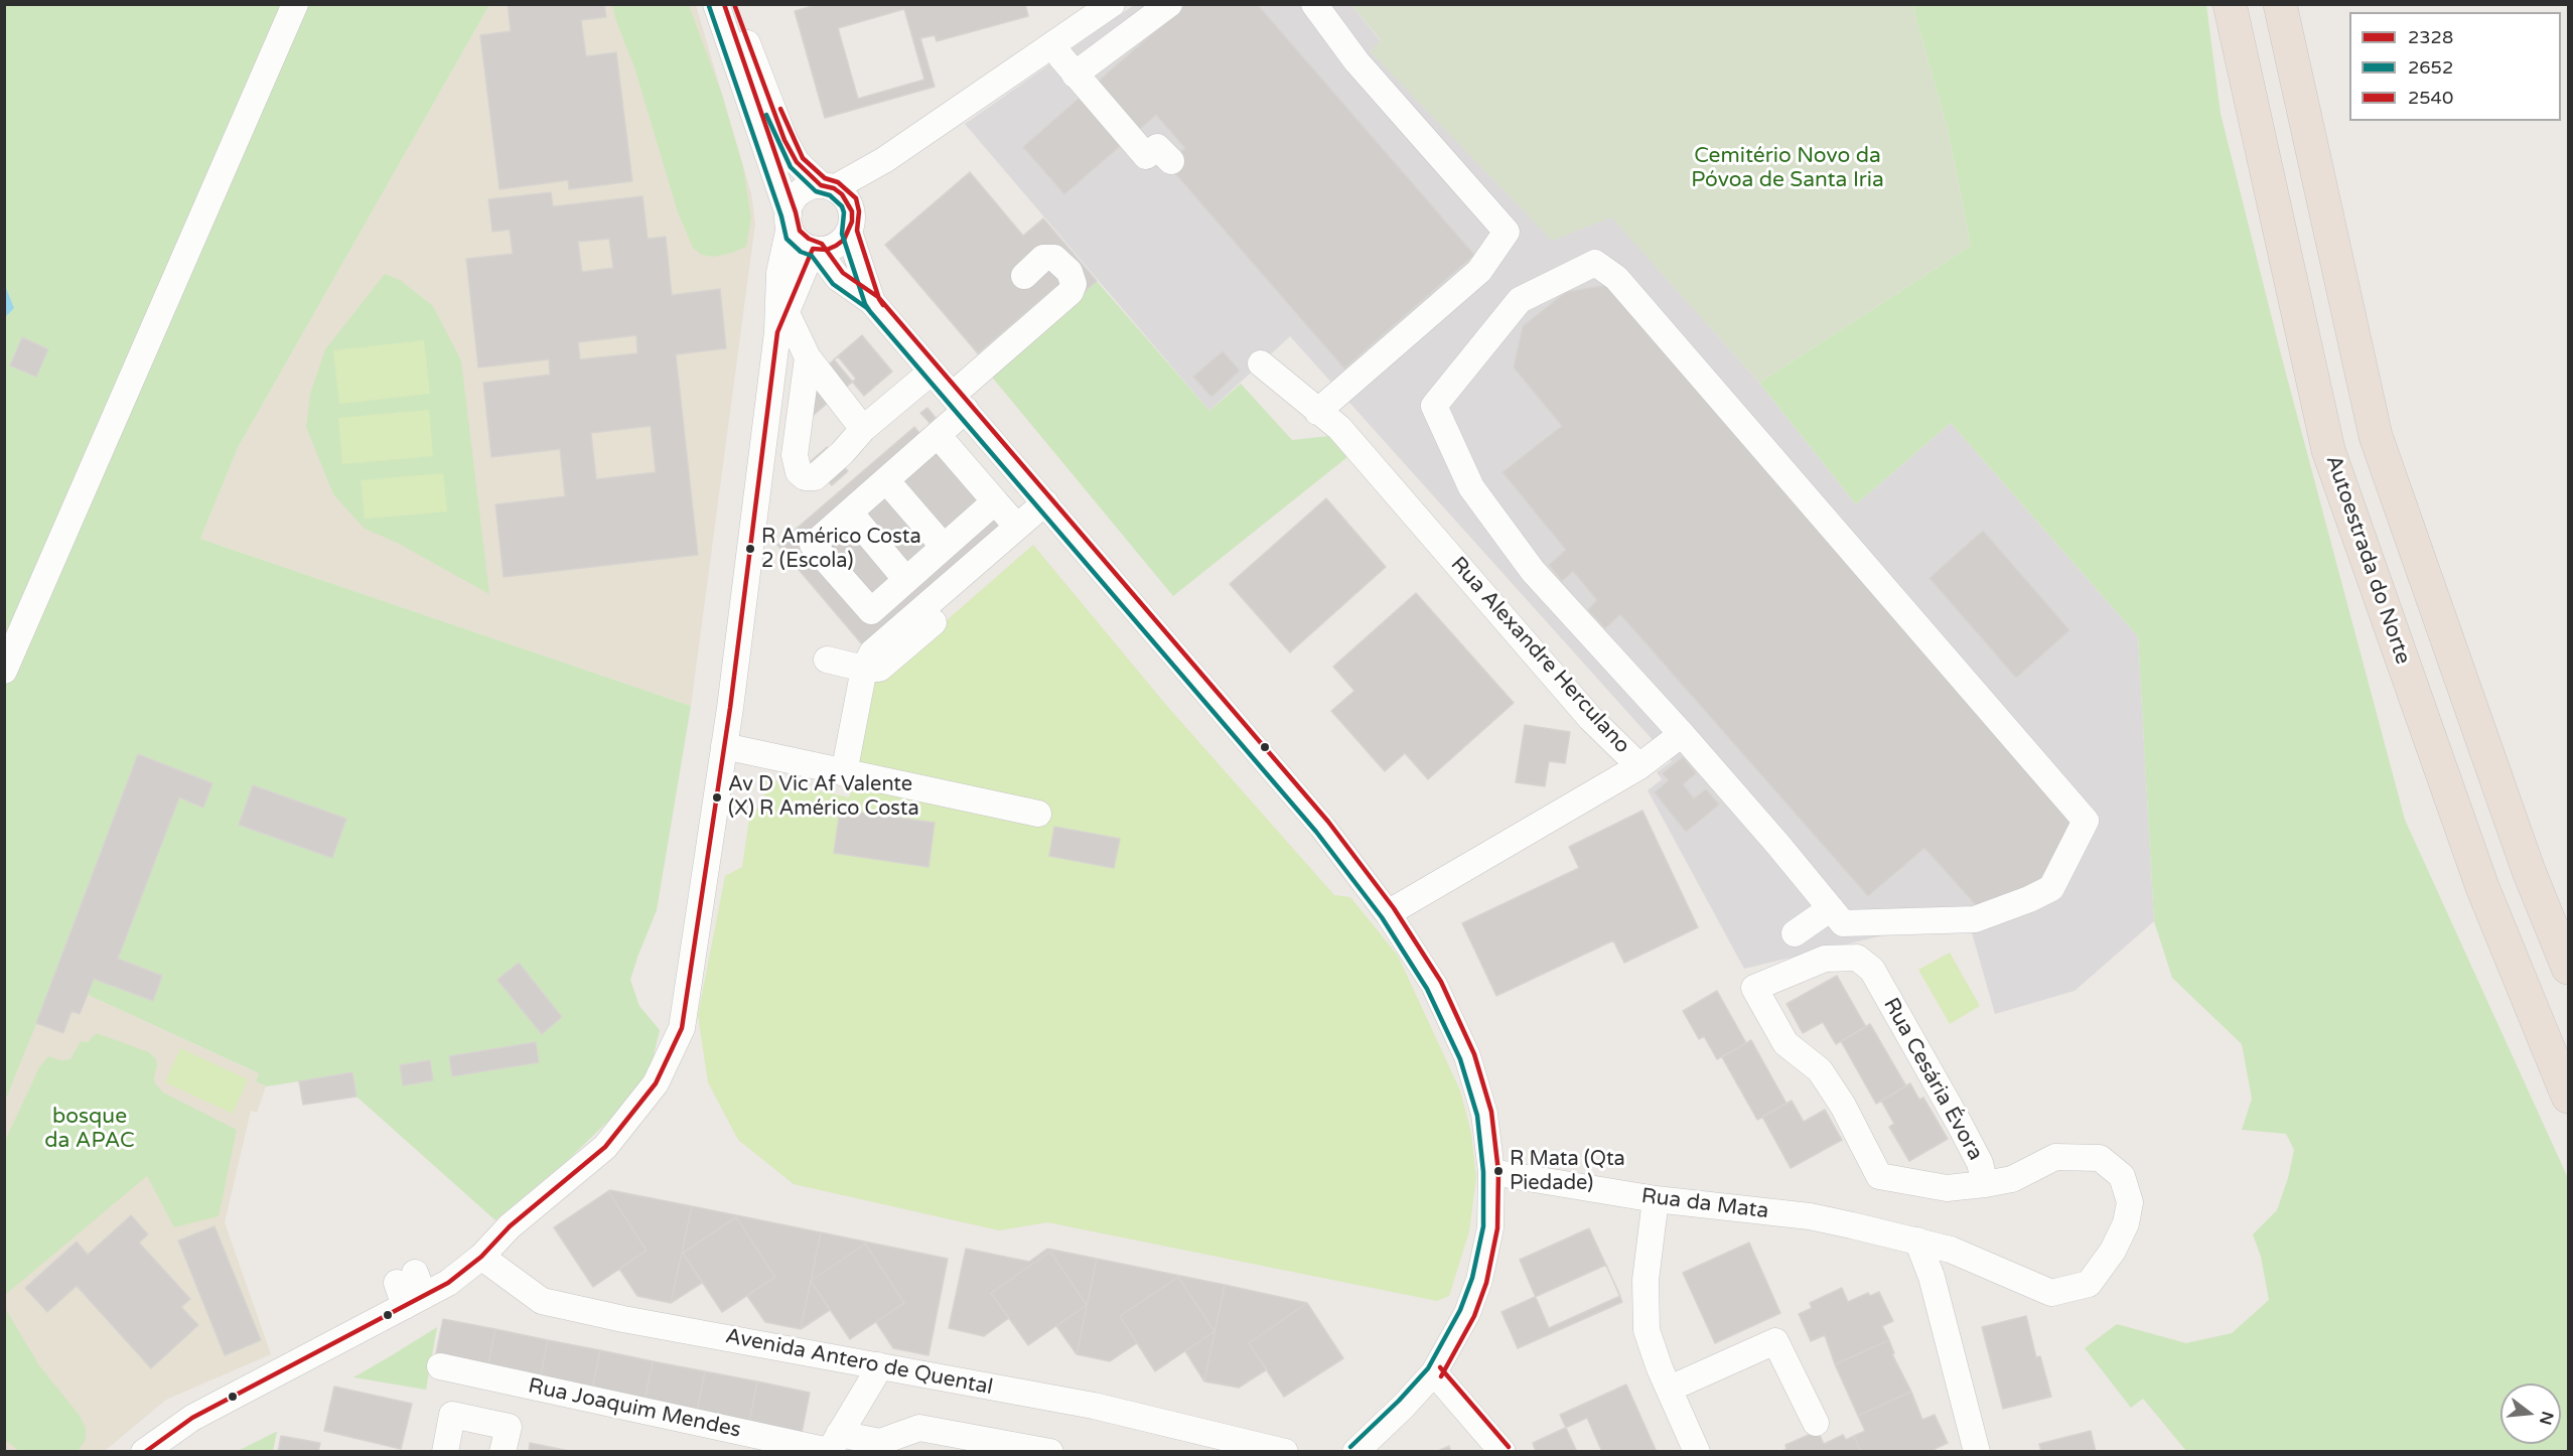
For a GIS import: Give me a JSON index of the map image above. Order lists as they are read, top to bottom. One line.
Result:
{"streets":{"highway":["Autoestrada do Norte"],"street":["Rua Alexandre Herculano","Rua Cesária Évora","Rua da Mata","Avenida Antero de Quental","Rua Joaquim Mendes"]},"crossings":[["Rua Cesária Évora","Rua da Mata"]],"parks":["Cemitério Novo da Póvoa de Santa Iria","bosque da APAC"],"places":["R Américo Costa 2 (Escola)","Av D Vic Af Valente (X) R Américo Costa","R Mata (Qta Piedade)"],"lines":["transit line 2328","transit line 2540","transit line 2652"],"legend":["2328","2652","2540"],"north":"right"}
